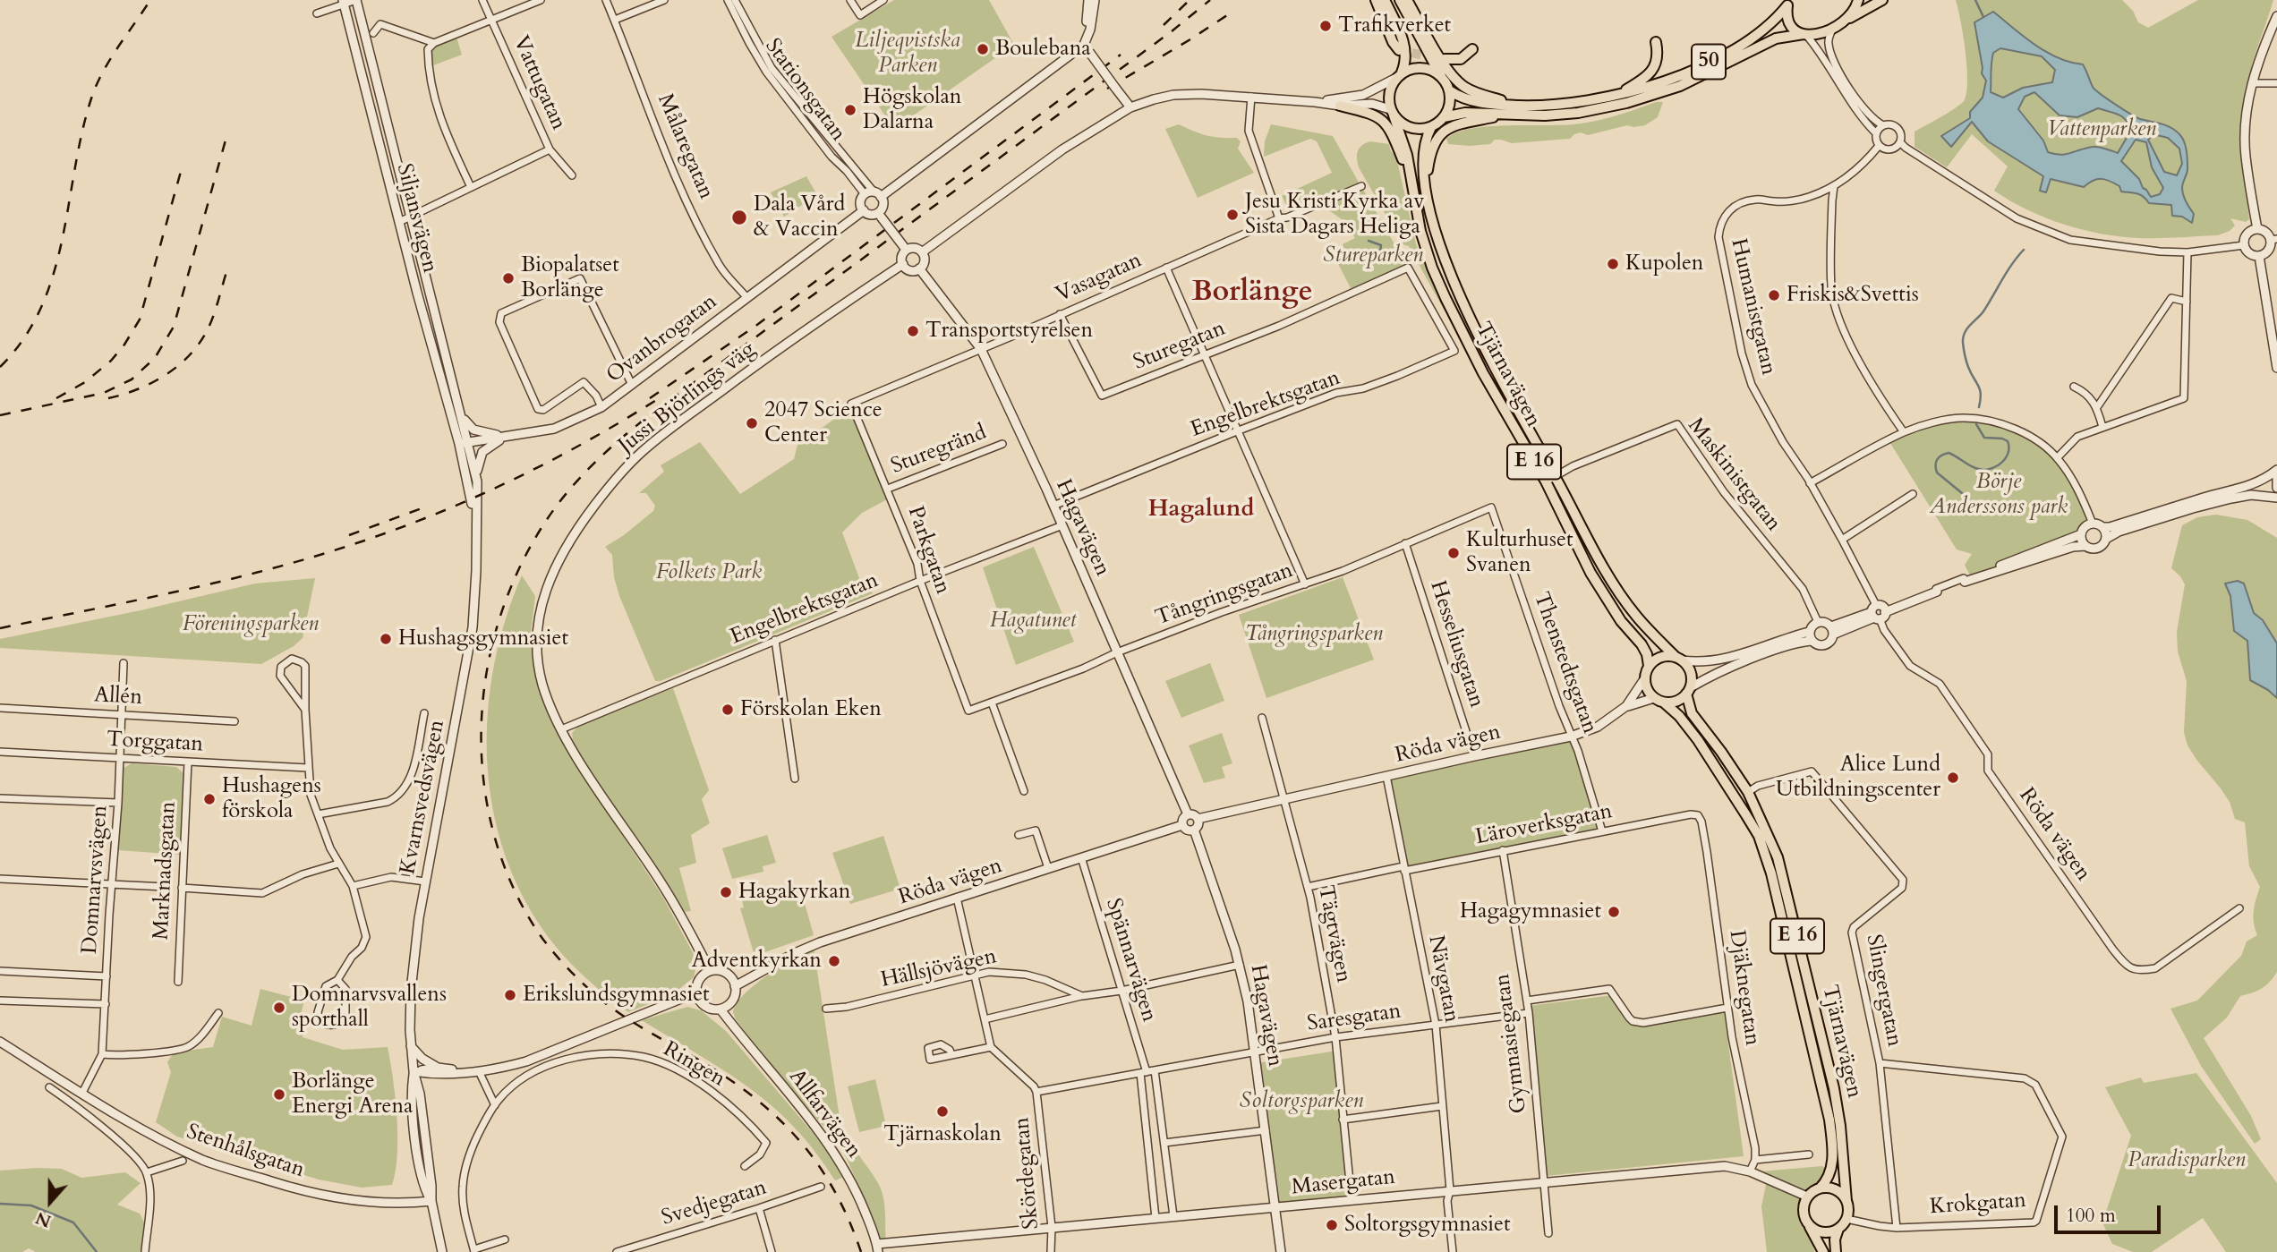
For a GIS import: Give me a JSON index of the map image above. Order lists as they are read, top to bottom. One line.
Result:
{"streets":{"highway":["50","Tjärnavägen","E 16"],"street":["Vattugatan","Stationsgatan","Målaregatan","Siljansvägen","Vasagatan","Humanistgatan","Ovanbrogatan","Sturegatan","Jussi Björlings väg","Engelbrektsgatan","Sturegränd","Maskinistgatan","Hagavägen","Parkgatan","Tångringsgatan","Hesseliusgatan","Thenstedtsgatan","Allén","Torggatan","Röda vägen","Kvarnsvedsvägen","Läroverksgatan","Marknadsgatan","Domnarvsvägen","Tägtvägen","Spännarvägen","Hällsjövägen","Nävgatan","Djäknegatan","Slingergatan","Saresgatan","Gymnasiegatan","Ringen","Allfarvägen","Stenhålsgatan","Skördegatan","Masergatan","Svedjegatan","Krokgatan"]},"crossings":[["50","Tjärnavägen"],["50","E 16"],["Målaregatan","Ovanbrogatan"],["Siljansvägen","Ovanbrogatan"],["Siljansvägen","Kvarnsvedsvägen"],["Vasagatan","Sturegatan"],["Vasagatan","Hagavägen"],["Vasagatan","Parkgatan"],["Humanistgatan","Röda vägen"],["Ovanbrogatan","Kvarnsvedsvägen"],["Sturegatan","Tjärnavägen"],["Tjärnavägen","Engelbrektsgatan"],["Tjärnavägen","E 16"],["Tjärnavägen","Maskinistgatan"],["Tjärnavägen","Röda vägen"],["Tjärnavägen","Slingergatan"],["Tjärnavägen","Masergatan"],["Tjärnavägen","Krokgatan"],["Jussi Björlings väg","Engelbrektsgatan"],["Jussi Björlings väg","Hagavägen"],["Jussi Björlings väg","Röda vägen"],["Jussi Björlings väg","Allfarvägen"],["Engelbrektsgatan","Hagavägen"],["Engelbrektsgatan","Parkgatan"],["Sturegränd","Parkgatan"],["Hagavägen","Tångringsgatan"],["Hagavägen","Röda vägen"],["Hagavägen","Saresgatan"],["Hagavägen","Masergatan"],["Parkgatan","Tångringsgatan"],["Tångringsgatan","Hesseliusgatan"],["Tångringsgatan","Thenstedtsgatan"],["Hesseliusgatan","Röda vägen"],["Thenstedtsgatan","Röda vägen"],["Thenstedtsgatan","Läroverksgatan"],["Allén","Domnarvsvägen"],["Torggatan","Marknadsgatan"],["Torggatan","Domnarvsvägen"],["Röda vägen","Tägtvägen"],["Röda vägen","Spännarvägen"],["Röda vägen","Nävgatan"],["Röda vägen","Allfarvägen"],["Kvarnsvedsvägen","Stenhålsgatan"],["Läroverksgatan","Tägtvägen"],["Läroverksgatan","Nävgatan"],["Läroverksgatan","Djäknegatan"],["Läroverksgatan","Gymnasiegatan"],["Domnarvsvägen","Stenhålsgatan"],["Tägtvägen","Saresgatan"],["Tägtvägen","Masergatan"],["Spännarvägen","Saresgatan"],["Spännarvägen","Masergatan"],["Nävgatan","Saresgatan"],["Nävgatan","Masergatan"],["Slingergatan","Krokgatan"],["Saresgatan","Gymnasiegatan"],["Saresgatan","Skördegatan"],["Gymnasiegatan","Masergatan"],["Allfarvägen","Masergatan"],["Skördegatan","Masergatan"],["Masergatan","Krokgatan"]],"districts":["Borlänge","Hagalund"],"parks":["Liljeqvistska Parken","Vattenparken","Stureparken","Börje Anderssons park","Folkets Park","Hagatunet","Föreningsparken","Tångringsparken","Soltorgsparken","Paradisparken"],"places":["Trafikverket","Boulebana","Högskolan Dalarna","Jesu Kristi Kyrka av Sista Dagars Heliga","Dala Vård & Vaccin","Kupolen","Biopalatset Borlänge","Friskis&Svettis","Transportstyrelsen","2047 Science Center","Kulturhuset Svanen","Hushagsgymnasiet","Förskolan Eken","Alice Lund Utbildningscenter","Hushagens förskola","Hagakyrkan","Hagagymnasiet","Adventkyrkan","Erikslundsgymnasiet","Domnarvsvallens sporthall","Borlänge Energi Arena","Tjärnaskolan","Soltorgsgymnasiet"],"scale_bar":"100 m","north":"bottom"}
